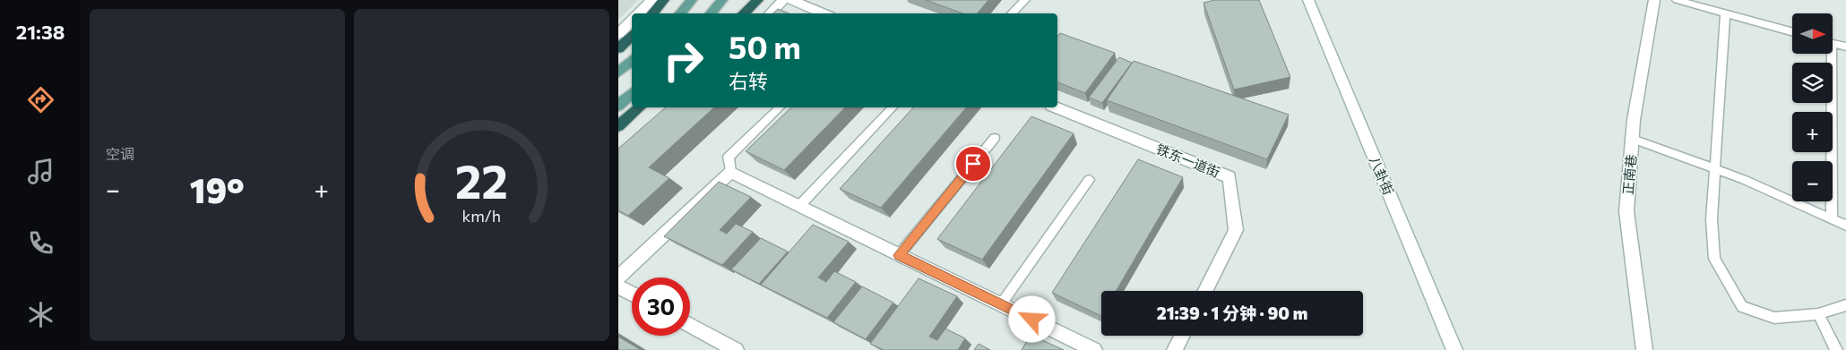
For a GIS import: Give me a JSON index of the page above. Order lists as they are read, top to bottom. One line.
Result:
{"streets":{"street":["铁东一道街","正南巷","八卦街"]},"north":"right","page":{"tabs":"21:38","tile":"空调","map_buttons":["+","−"],"turn":["50 m","右转"],"heat":["−","19°","+"],"limit":"30","trip":"21:39 · 1 分钟 · 90 m","gauge":["22","km/h"]}}
